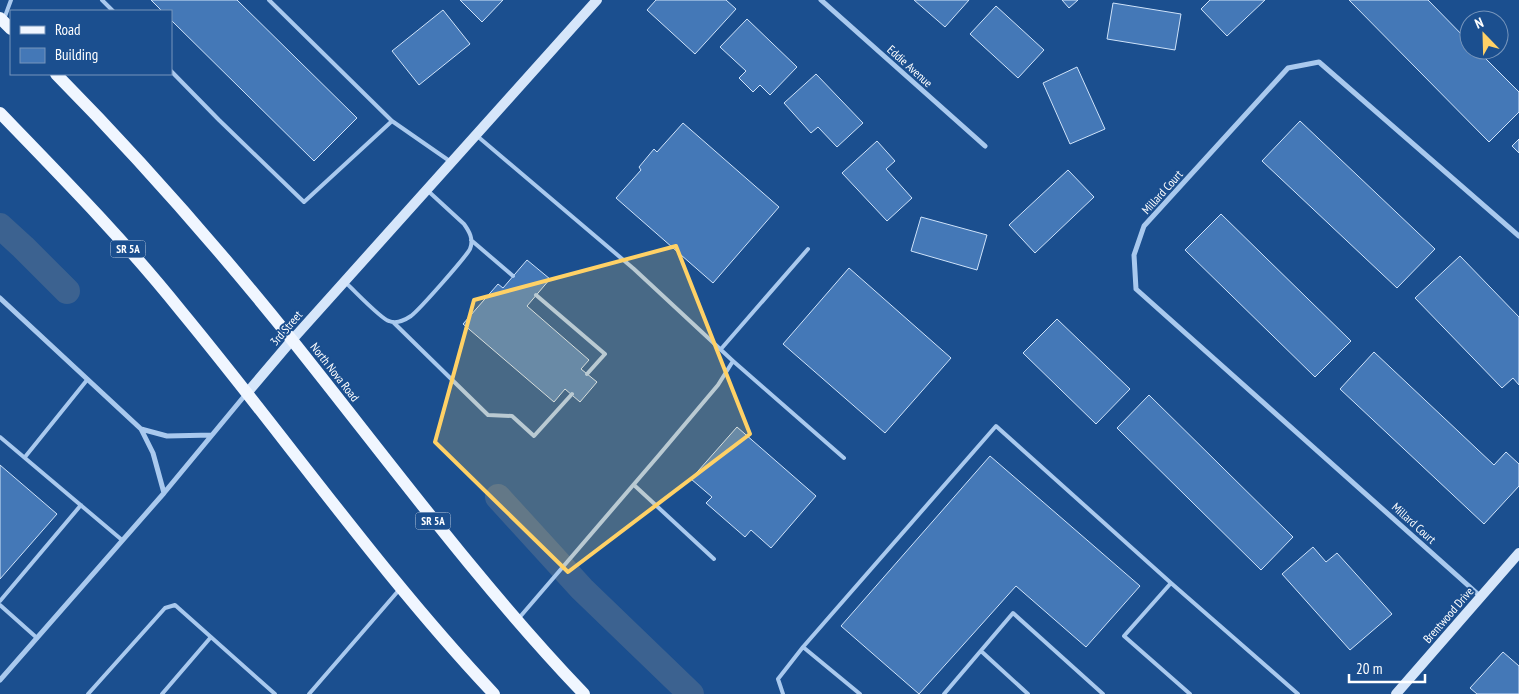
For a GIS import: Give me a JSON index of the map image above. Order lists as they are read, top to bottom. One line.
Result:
{"streets":{"main road":["SR 5A","North Nova Road"],"street":["Eddie Avenue","Millard Court","3rd Street","Brentwood Drive"]},"crossings":[["Millard Court","Brentwood Drive"],["SR 5A","3rd Street"],["3rd Street","North Nova Road"]],"legend":["Road","Building"],"scale_bar":"20 m","north":"top left"}
